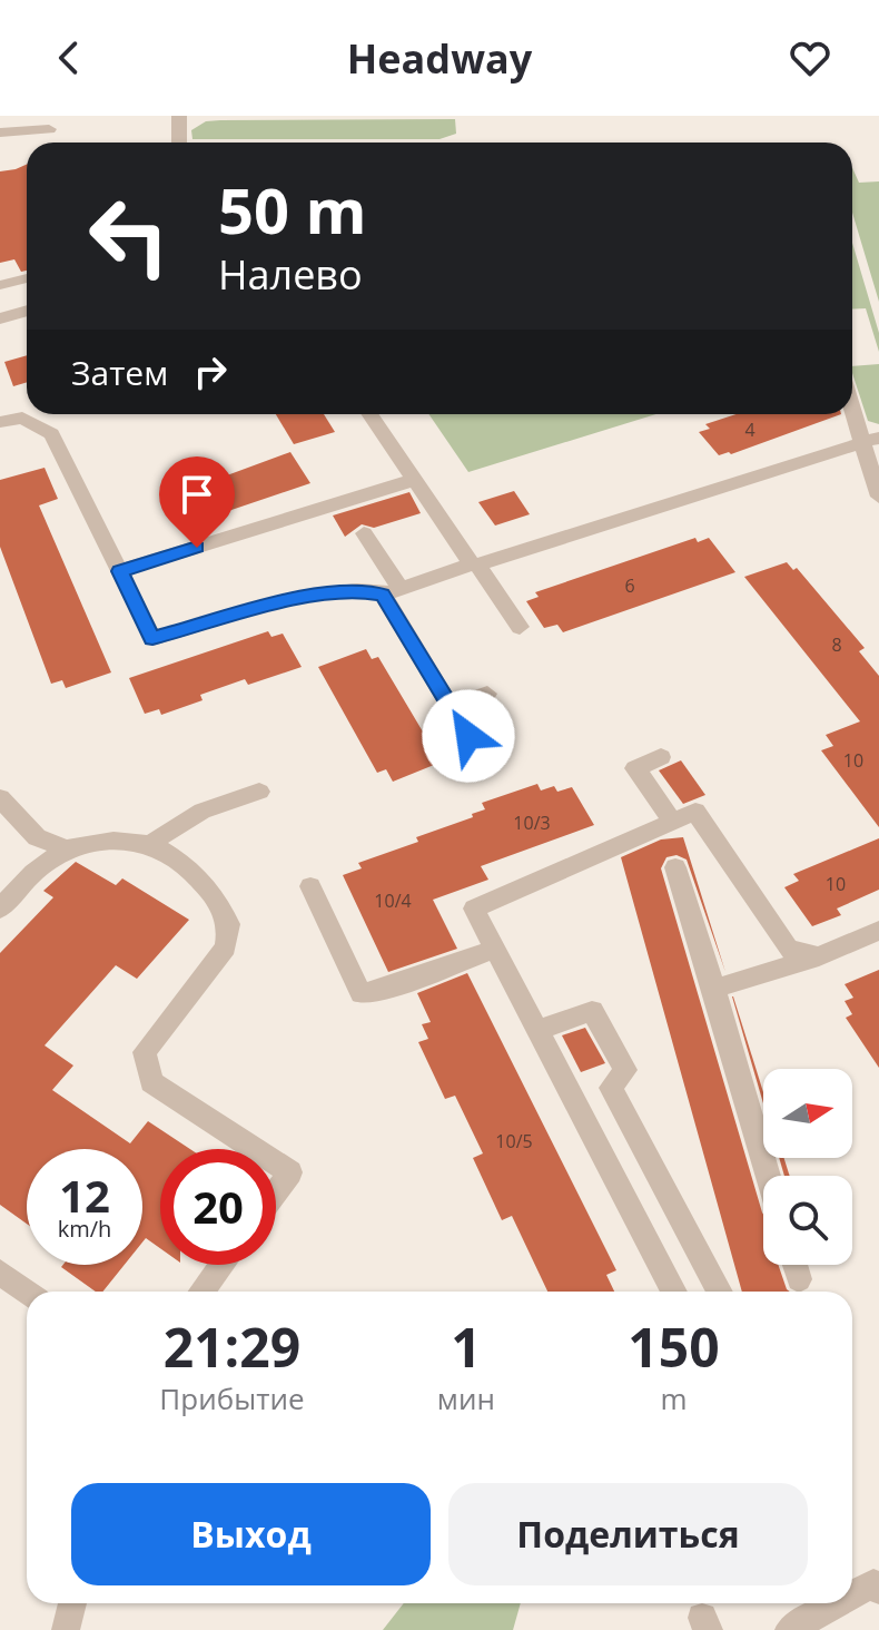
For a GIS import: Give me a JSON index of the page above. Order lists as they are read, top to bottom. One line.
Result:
{"house_numbers":["4","6","8","10","10/3","10","10/4","10/5"],"north":"right","page":{"header":"Headway","turn":["50 m","Налево"],"then":"Затем","speed":"12 km/h","limit":"20","eta":["21:29","Прибытие","1","мин","150","m"],"buttons":["Выход","Поделиться"]}}
